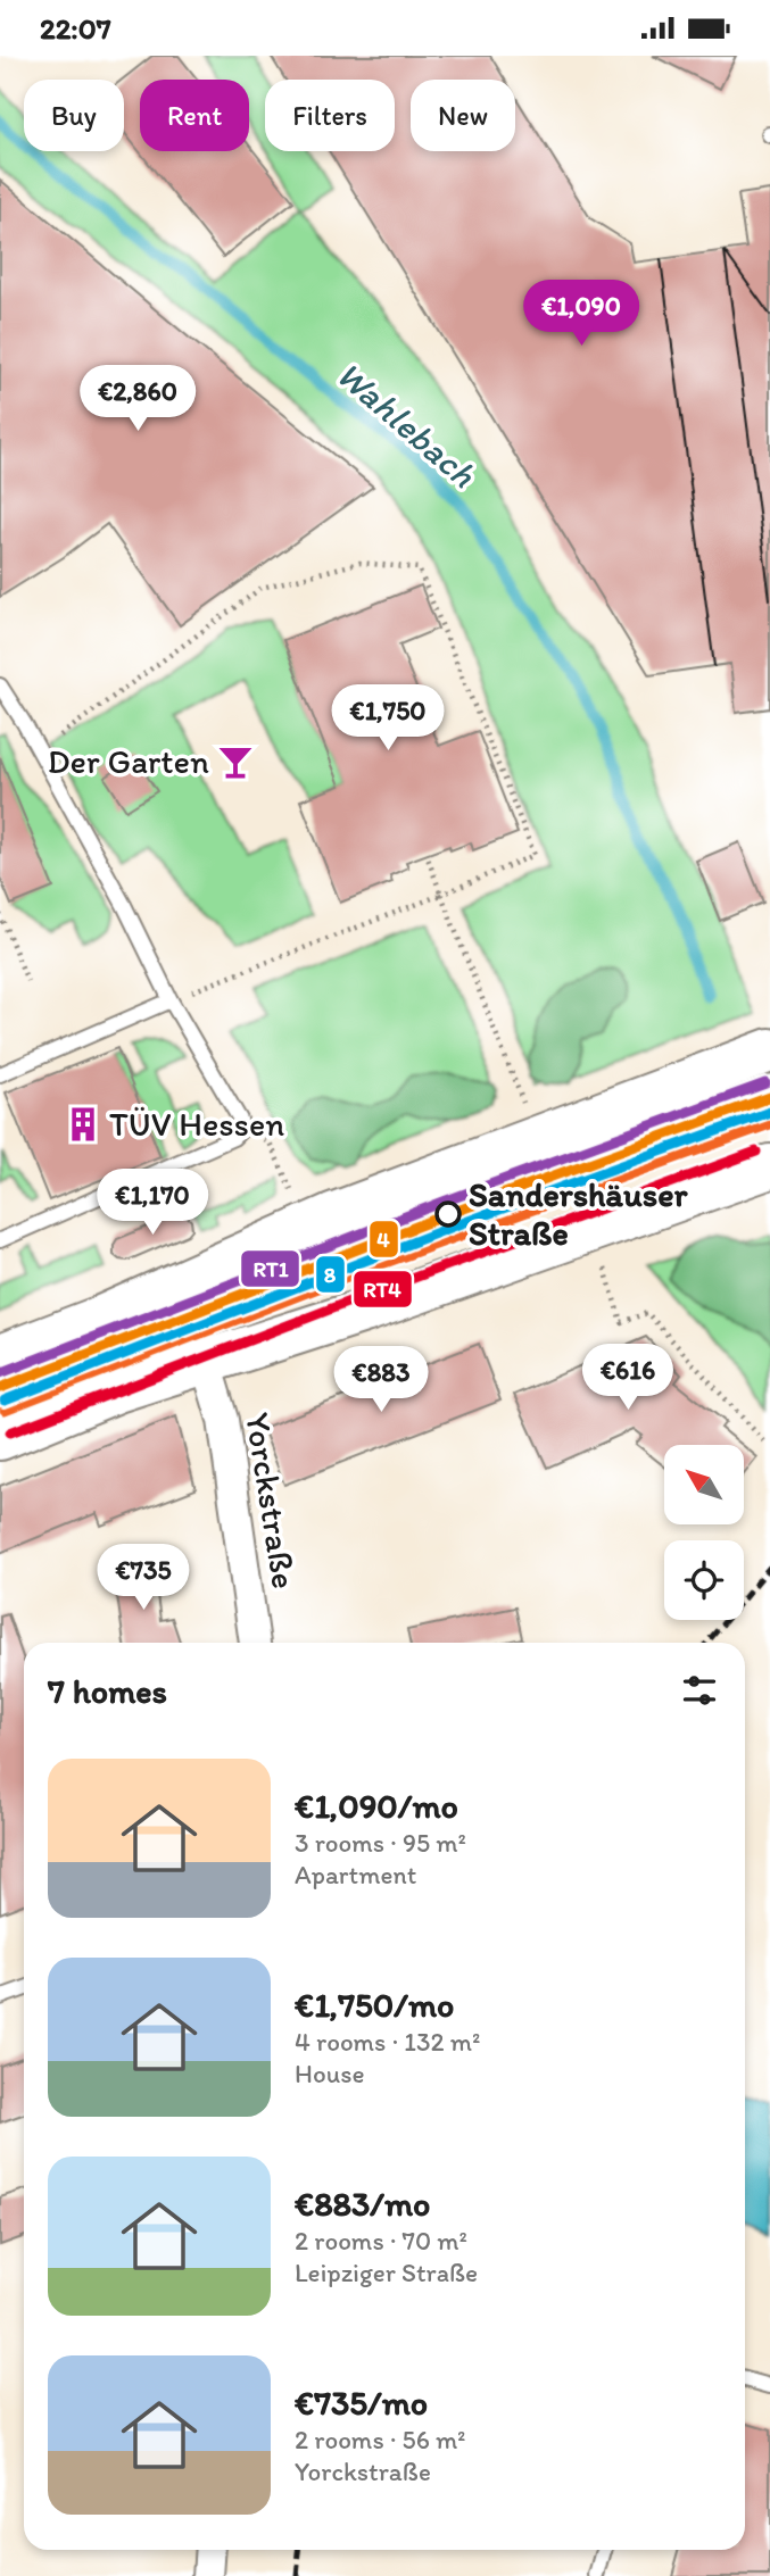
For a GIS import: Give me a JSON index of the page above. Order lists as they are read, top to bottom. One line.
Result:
{"streets":{"street":["Yorckstraße"]},"water":["Wahlebach"],"places":{"bar":["Der Garten"],"building":["TÜV Hessen"],"other":["Sandershäuser Straße"]},"lines":["transit line RT1","tram line 4","transit line 8","transit line RT4"],"north":"top left","page":{"status":"22:07","chip":["Buy","Rent","Filters","New"],"price":["€1,090","€2,860","€1,750","€1,170","€616","€883","€735"],"heading":"7 homes","list":[{"name":"€1,090/mo","note":"3 rooms · 95 m² · Apartment"},{"name":"€1,750/mo","note":"4 rooms · 132 m² · House"},{"name":"€883/mo","note":"2 rooms · 70 m² · Leipziger Straße"},{"name":"€735/mo","note":"2 rooms · 56 m² · Yorckstraße"}]}}
